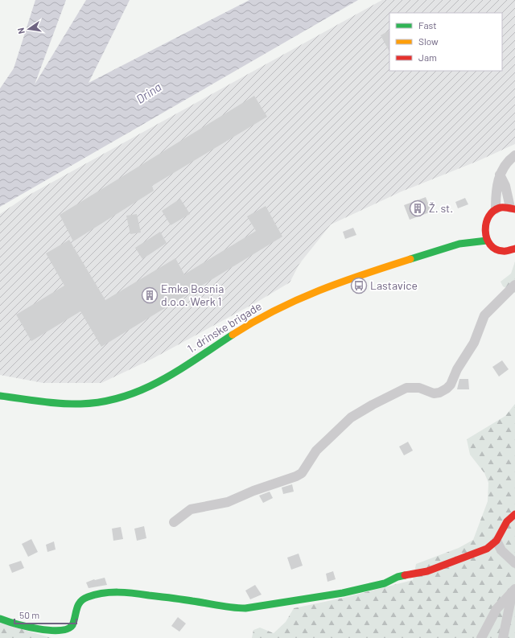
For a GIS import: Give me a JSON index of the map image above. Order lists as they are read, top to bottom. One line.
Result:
{"streets":{"main road":["1. drinske brigade"]},"water":["Drina"],"places":{"building":["Ž. st.","Emka Bosnia d.o.o. Werk 1"],"bus stop":["Lastavice"]},"legend":["Fast","Slow","Jam"],"scale_bar":"50 m","north":"left"}
